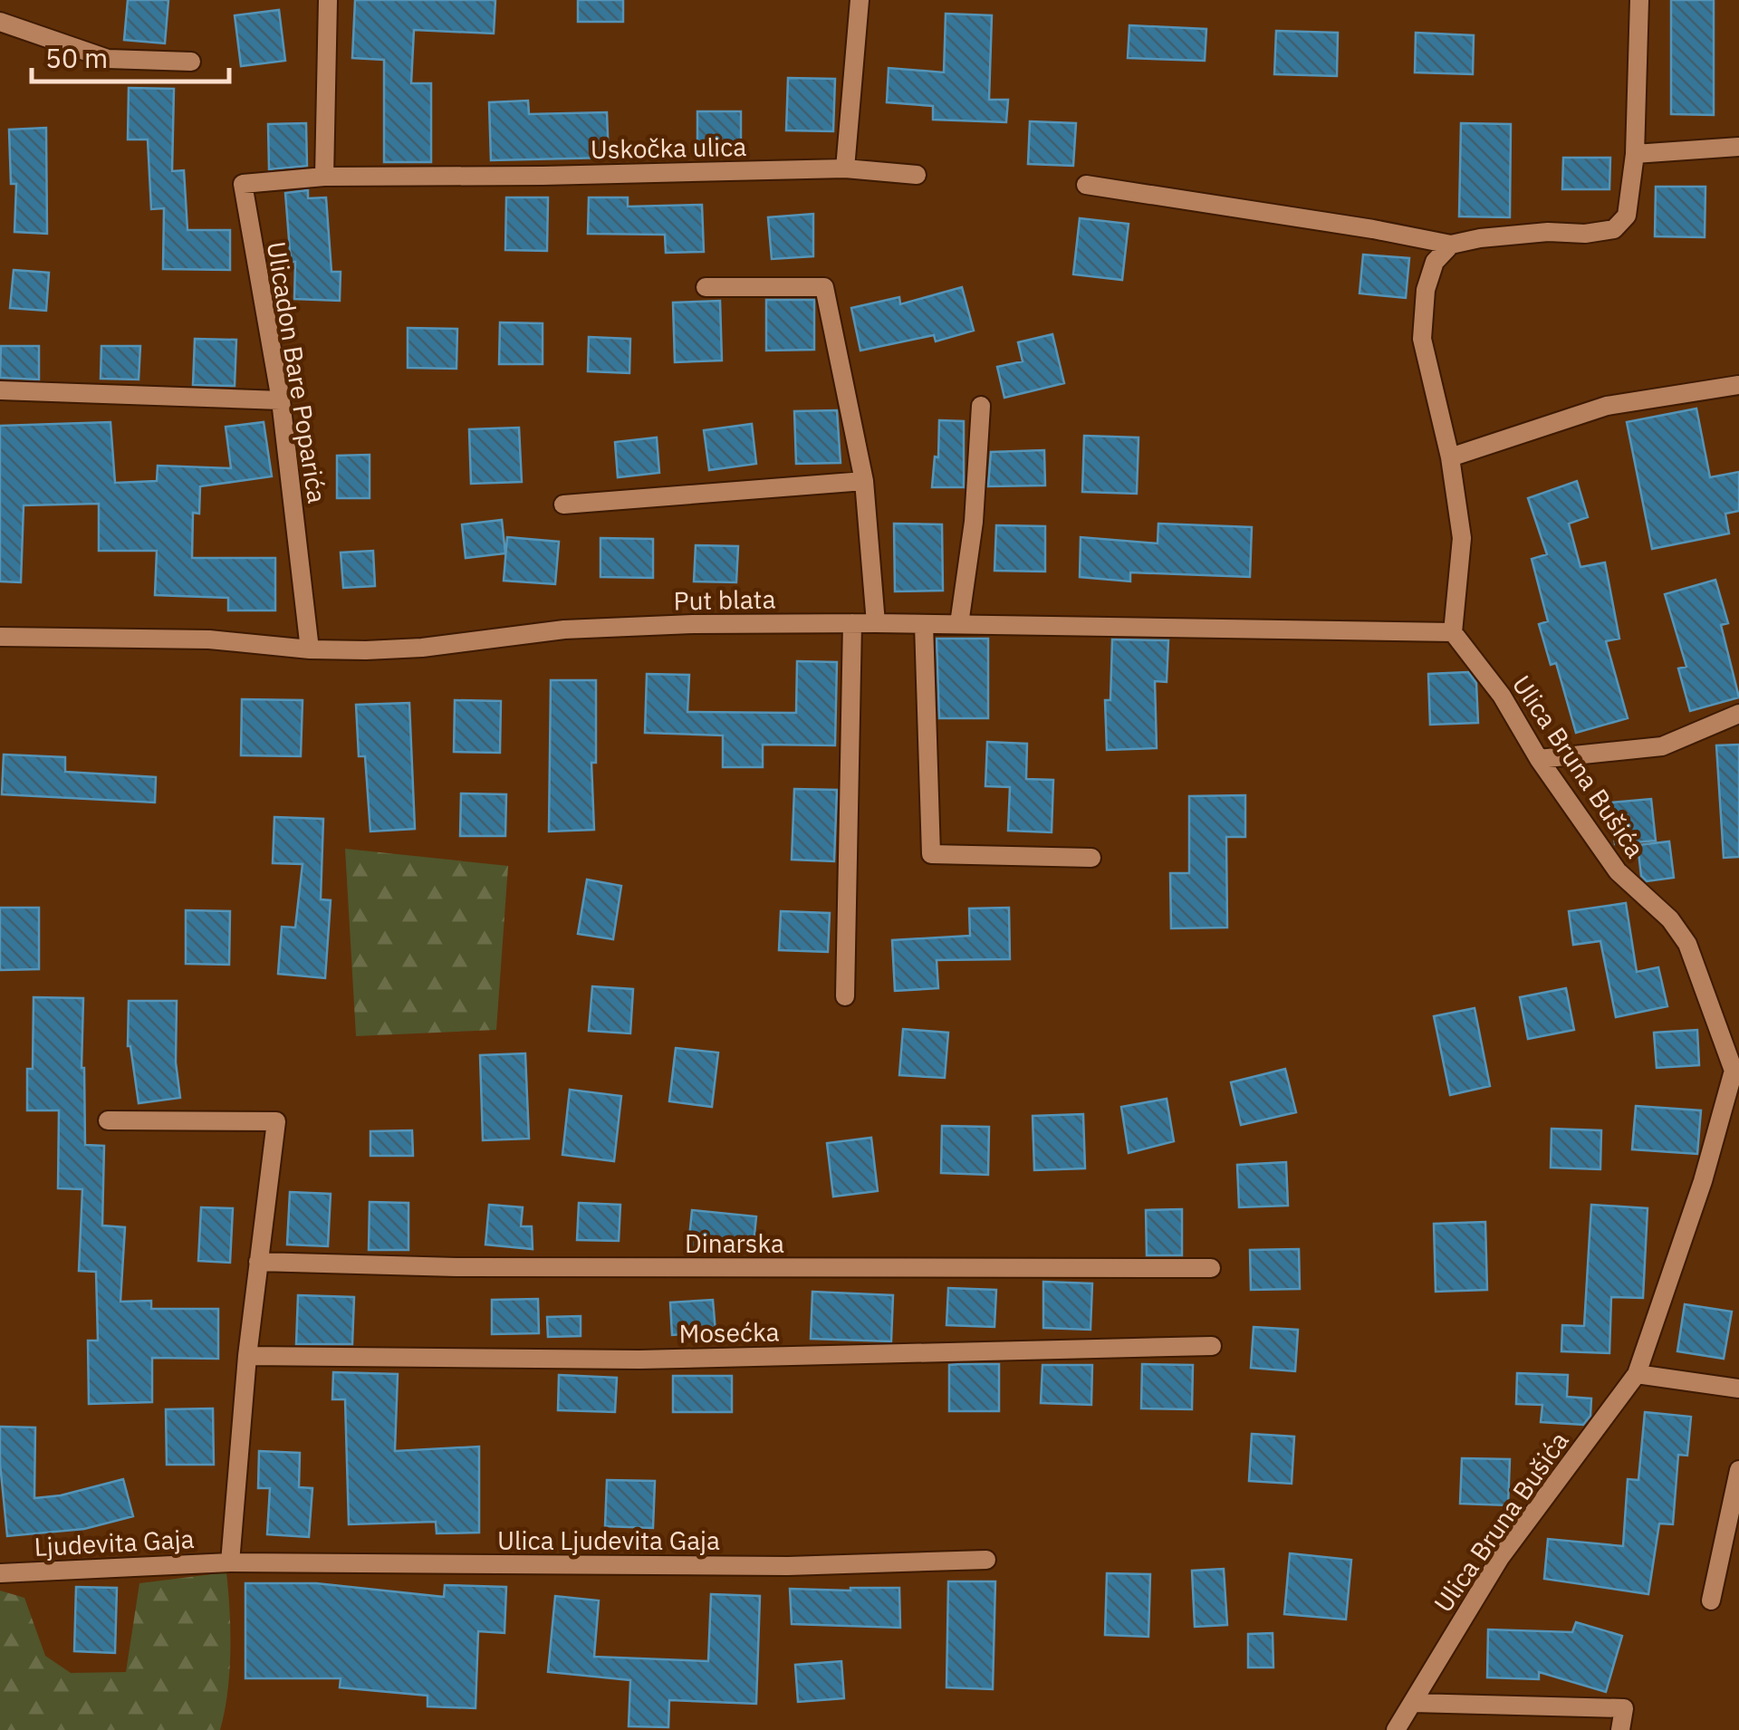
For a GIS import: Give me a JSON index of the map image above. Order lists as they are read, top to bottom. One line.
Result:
{"streets":{"street":["Uskočka ulica","Ulicadon Bare Poparića","Put blata","Ulica Bruna Bušića","Dinarska","Mosećka","Ulica Ljudevita Gaja","Ljudevita Gaja"]},"crossings":[["Uskočka ulica","Ulicadon Bare Poparića"],["Ulicadon Bare Poparića","Put blata"],["Put blata","Ulica Bruna Bušića"],["Ulica Ljudevita Gaja","Ljudevita Gaja"]],"scale_bar":"50 m"}
